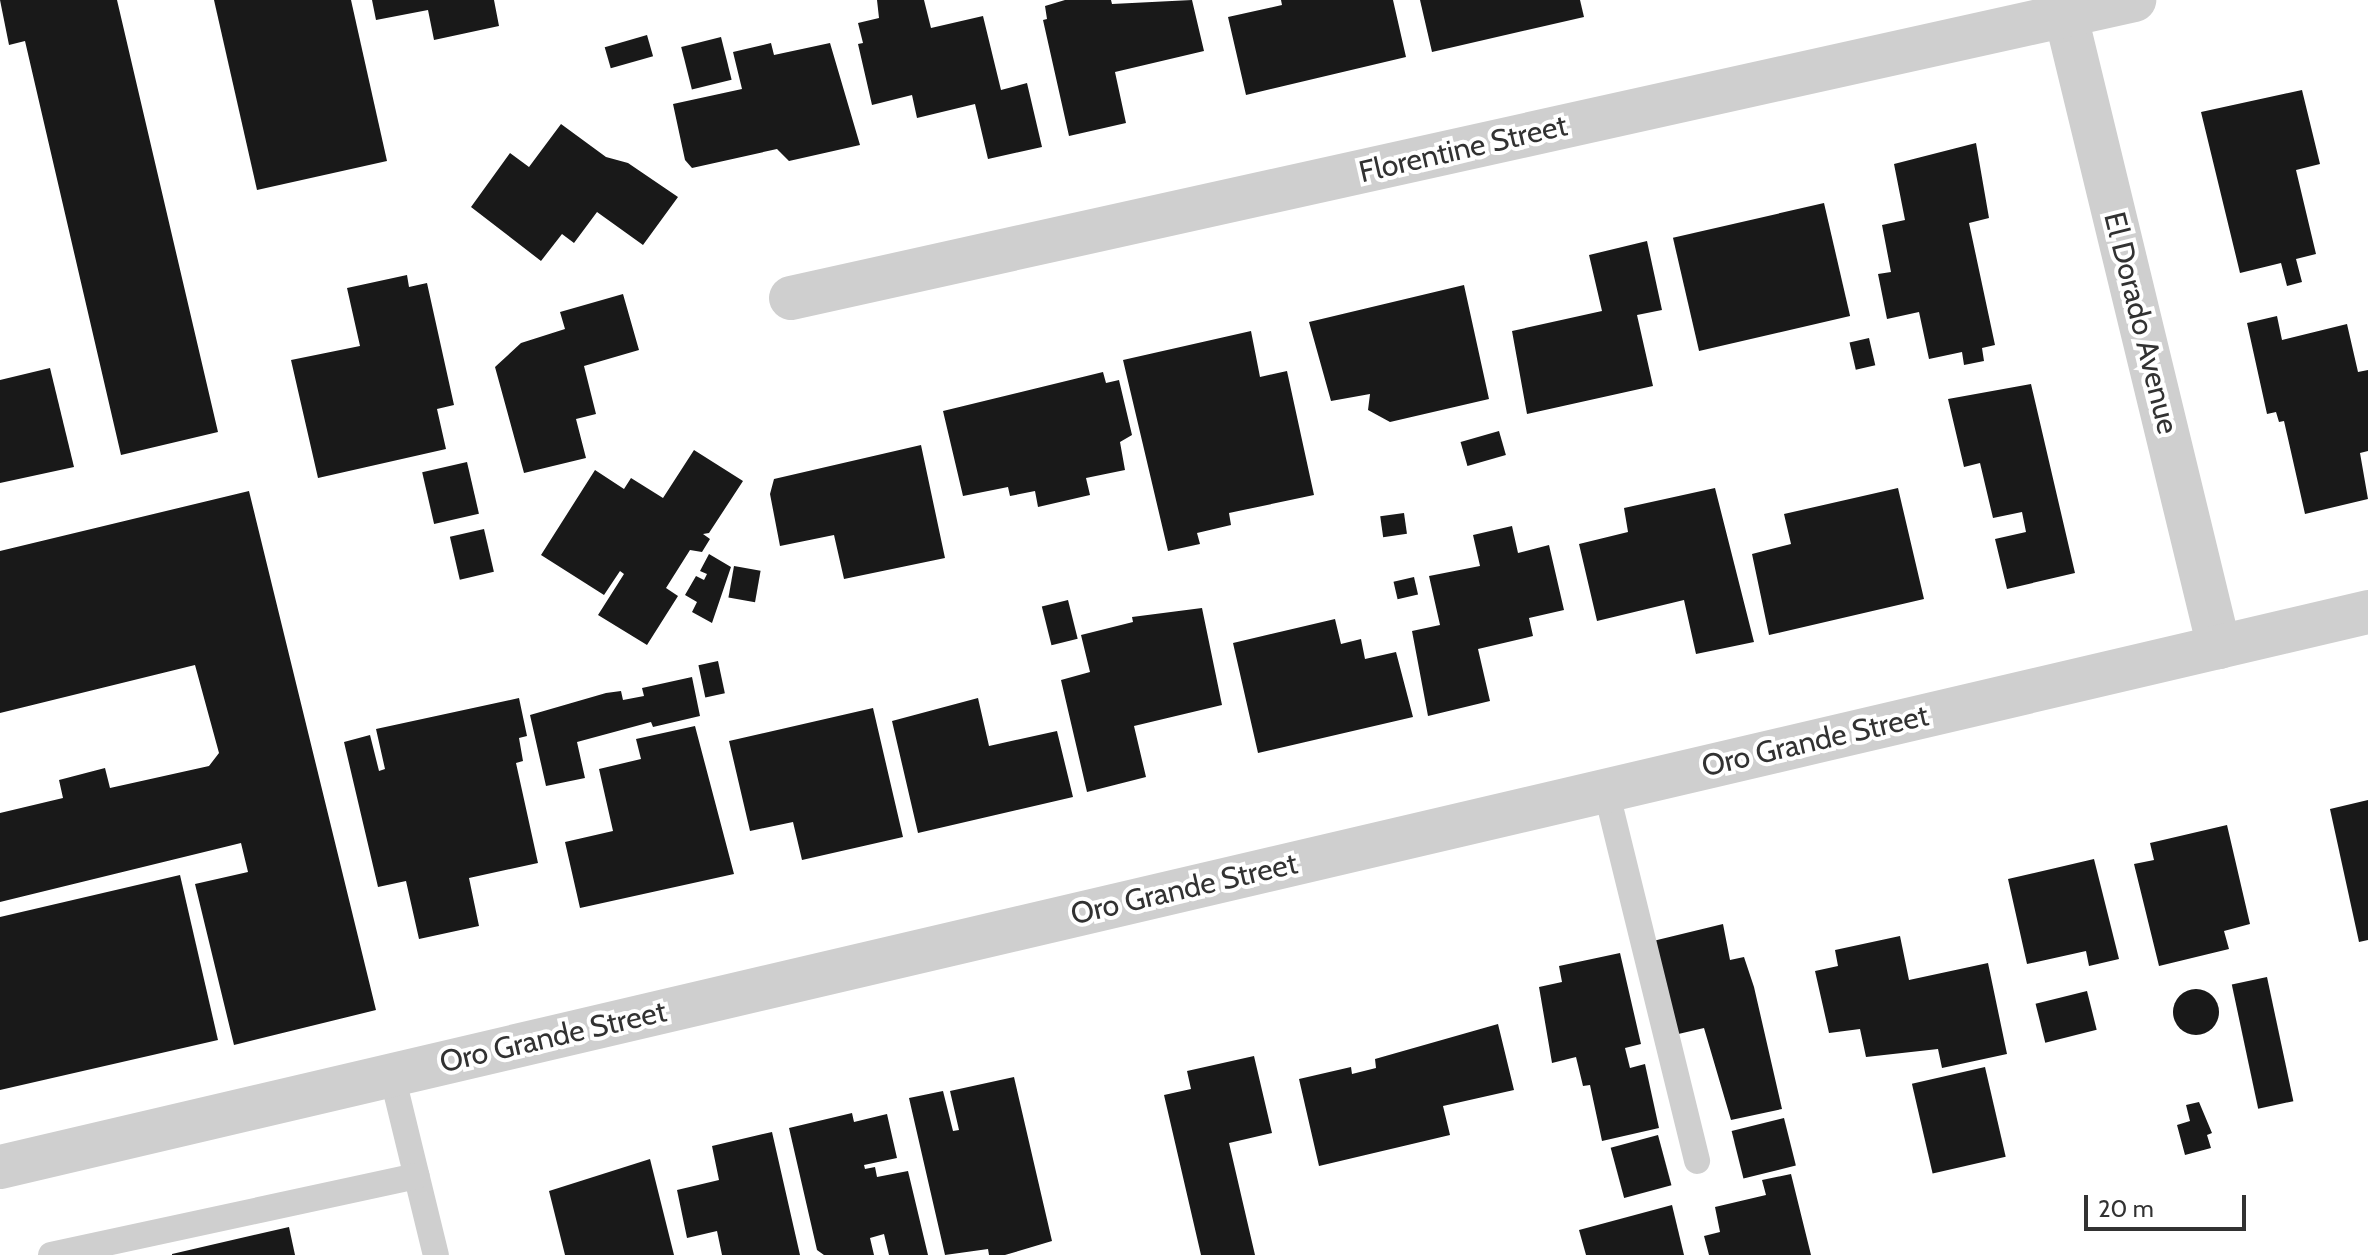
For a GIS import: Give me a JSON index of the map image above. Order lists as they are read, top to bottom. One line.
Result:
{"streets":{"street":["Florentine Street","El Dorado Avenue","Oro Grande Street"]},"crossings":[["Florentine Street","El Dorado Avenue"],["El Dorado Avenue","Oro Grande Street"]],"scale_bar":"20 m"}
